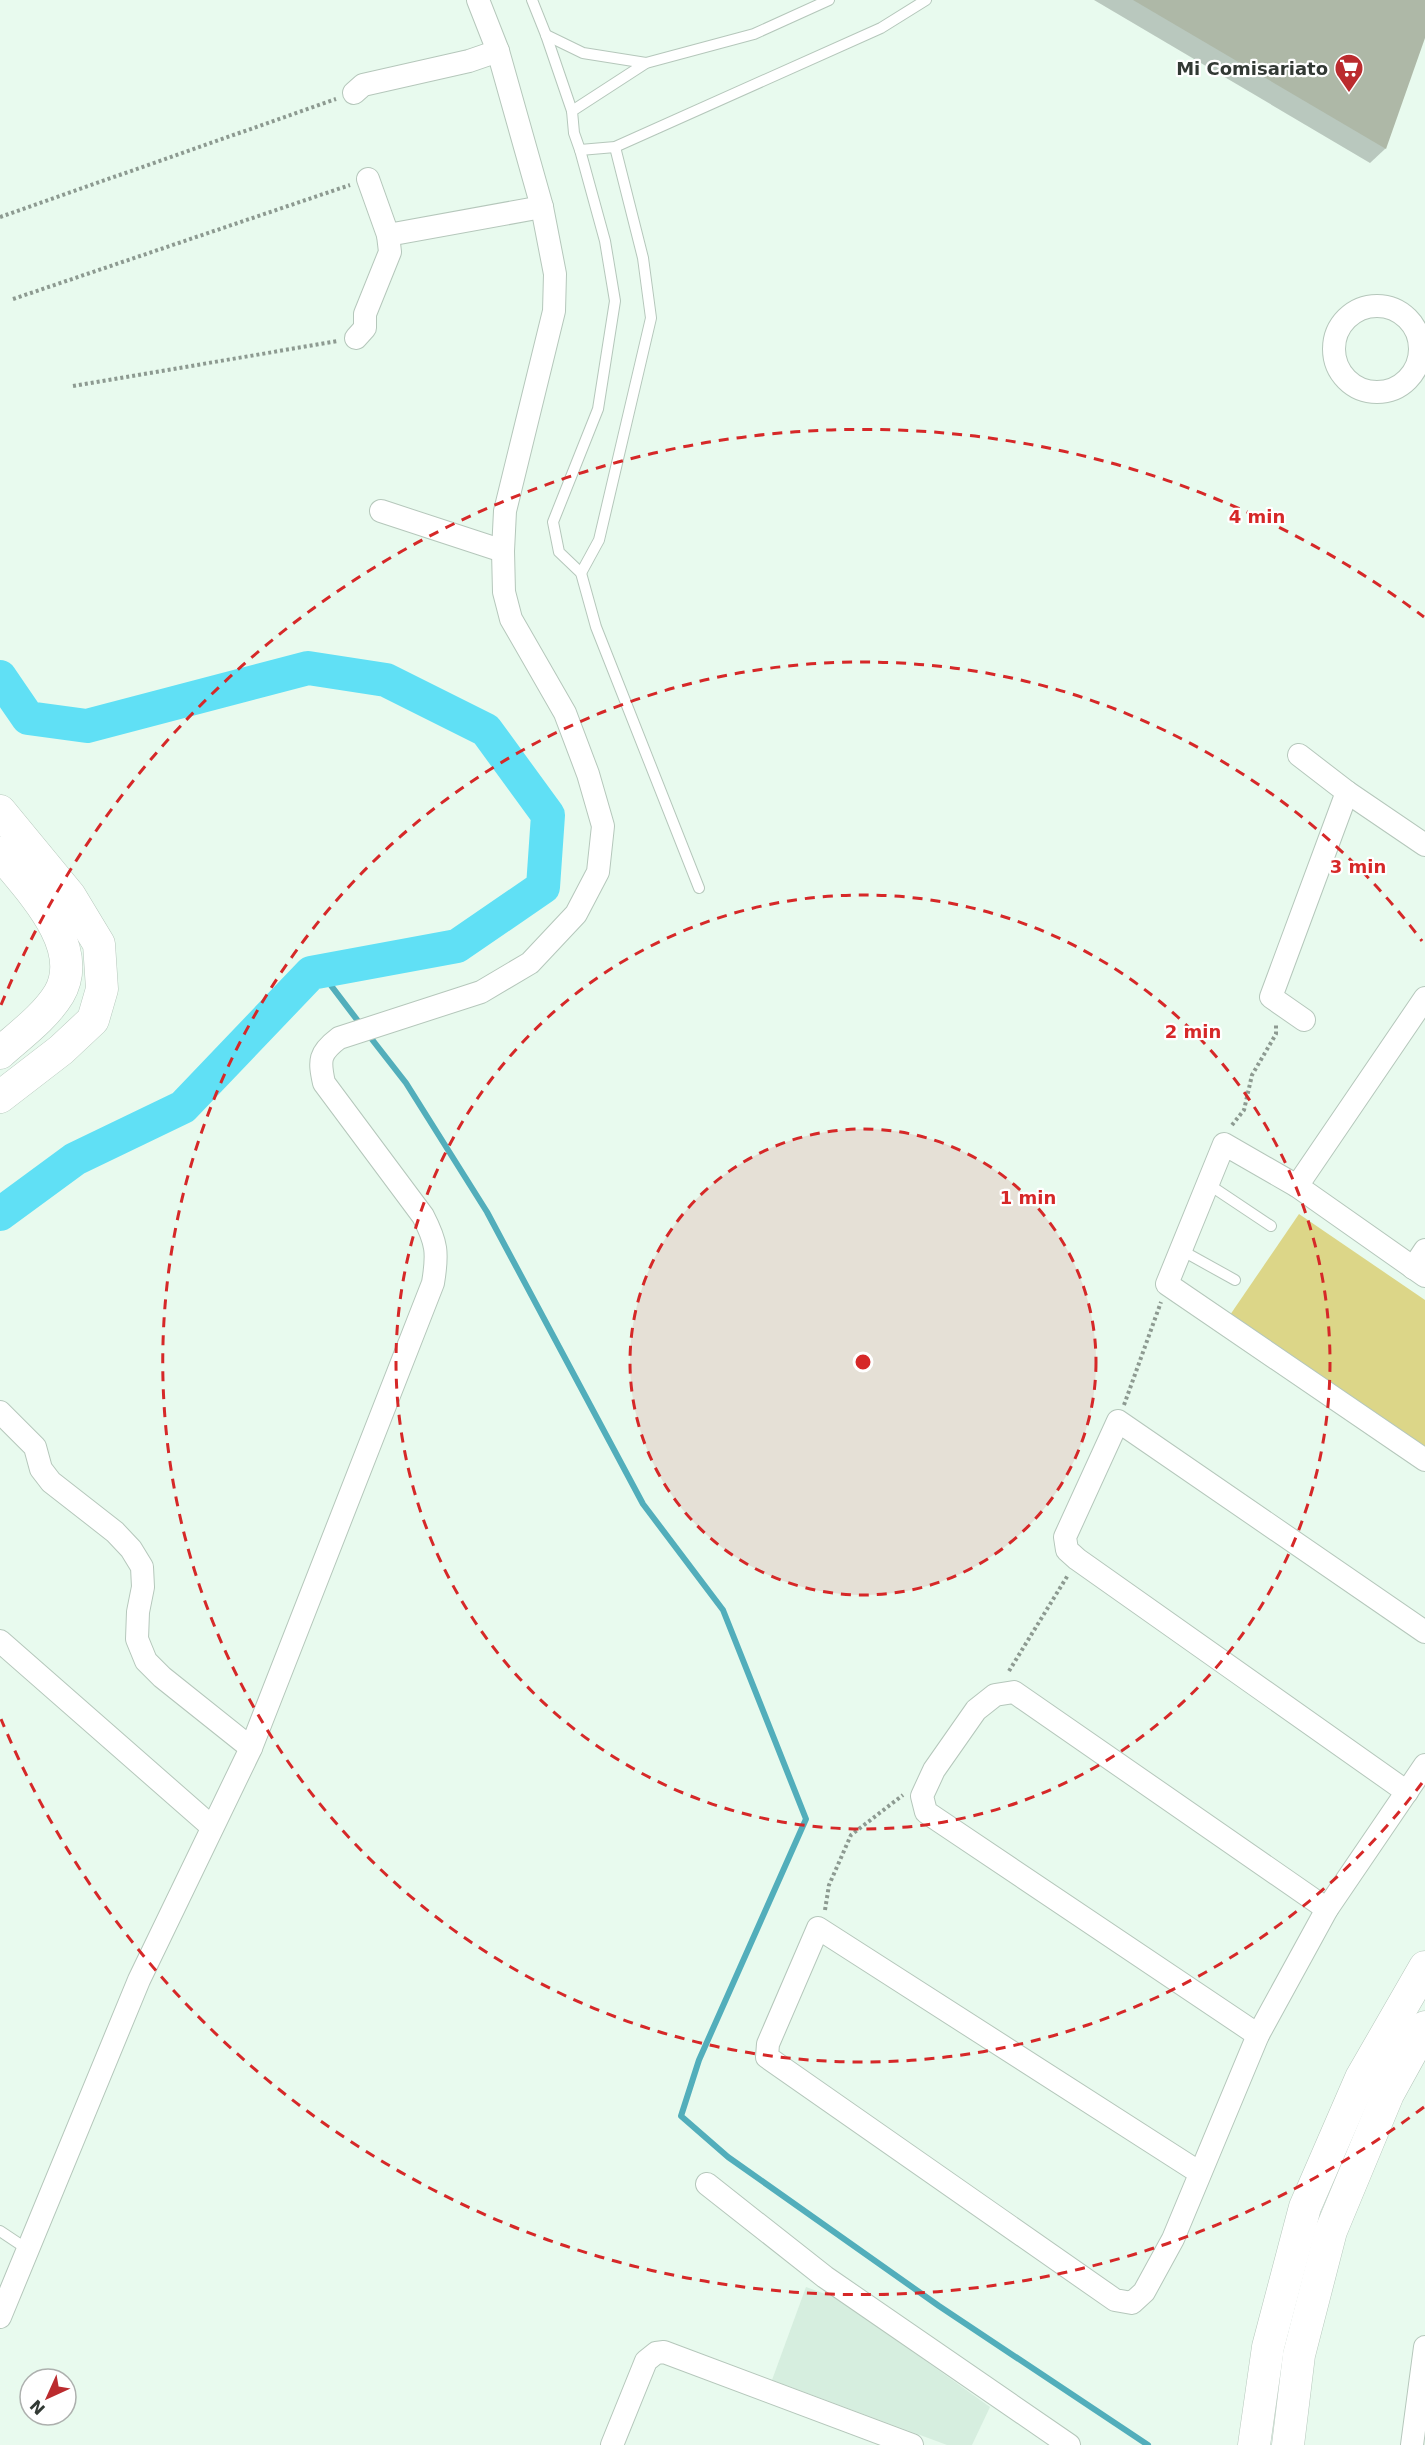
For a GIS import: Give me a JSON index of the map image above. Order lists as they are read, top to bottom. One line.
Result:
{"places":{"supermarket":["Mi Comisariato"]},"north":"bottom left","rings":["4 min","3 min","2 min","1 min"]}
